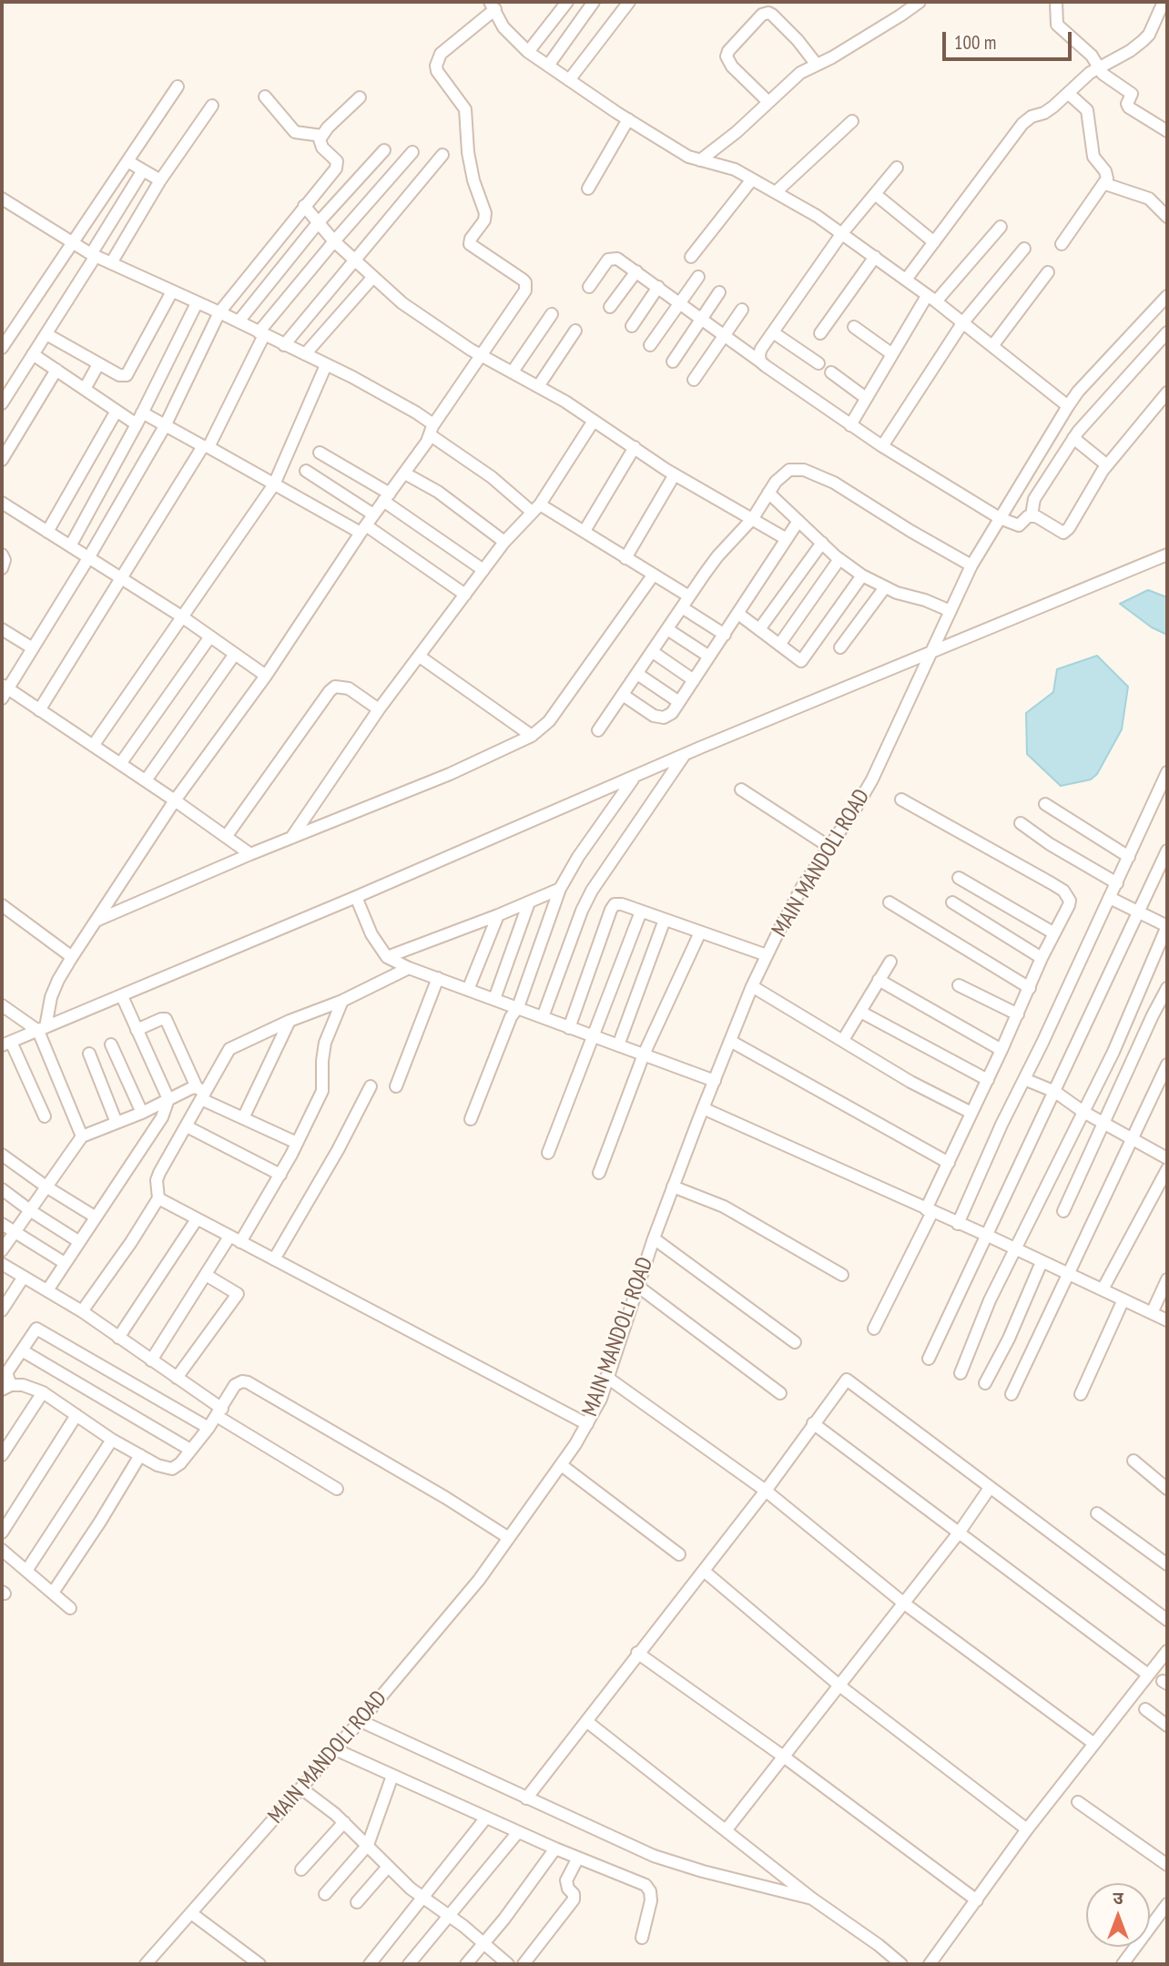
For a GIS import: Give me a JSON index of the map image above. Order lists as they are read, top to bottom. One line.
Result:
{"streets":{"street":["MAIN MANDOLI ROAD"]},"scale_bar":"100 m","north":"top"}
